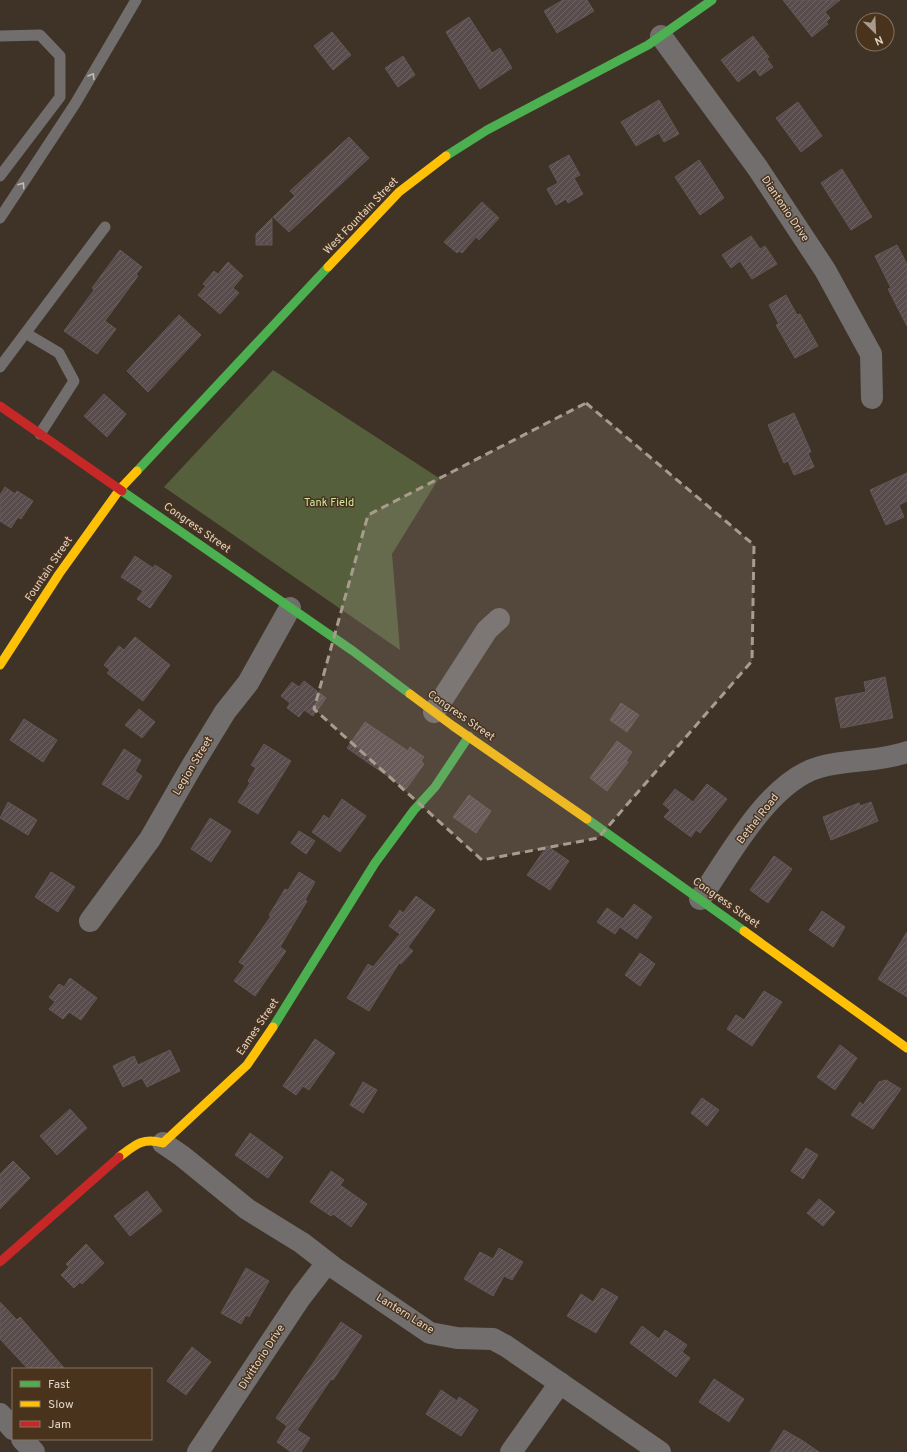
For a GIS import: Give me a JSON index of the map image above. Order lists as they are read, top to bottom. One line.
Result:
{"streets":{"street":["Diantonio Drive","West Fountain Street","Congress Street","Fountain Street","Legion Street","Bethel Road","Eames Street","Lantern Lane","Divittorio Drive"]},"crossings":[["Diantonio Drive","West Fountain Street"],["West Fountain Street","Congress Street"],["West Fountain Street","Fountain Street"],["Congress Street","Fountain Street"],["Congress Street","Legion Street"],["Congress Street","Bethel Road"],["Congress Street","Eames Street"],["Eames Street","Lantern Lane"],["Lantern Lane","Divittorio Drive"]],"parks":["Tank Field"],"legend":["Fast","Slow","Jam"],"north":"bottom right"}
